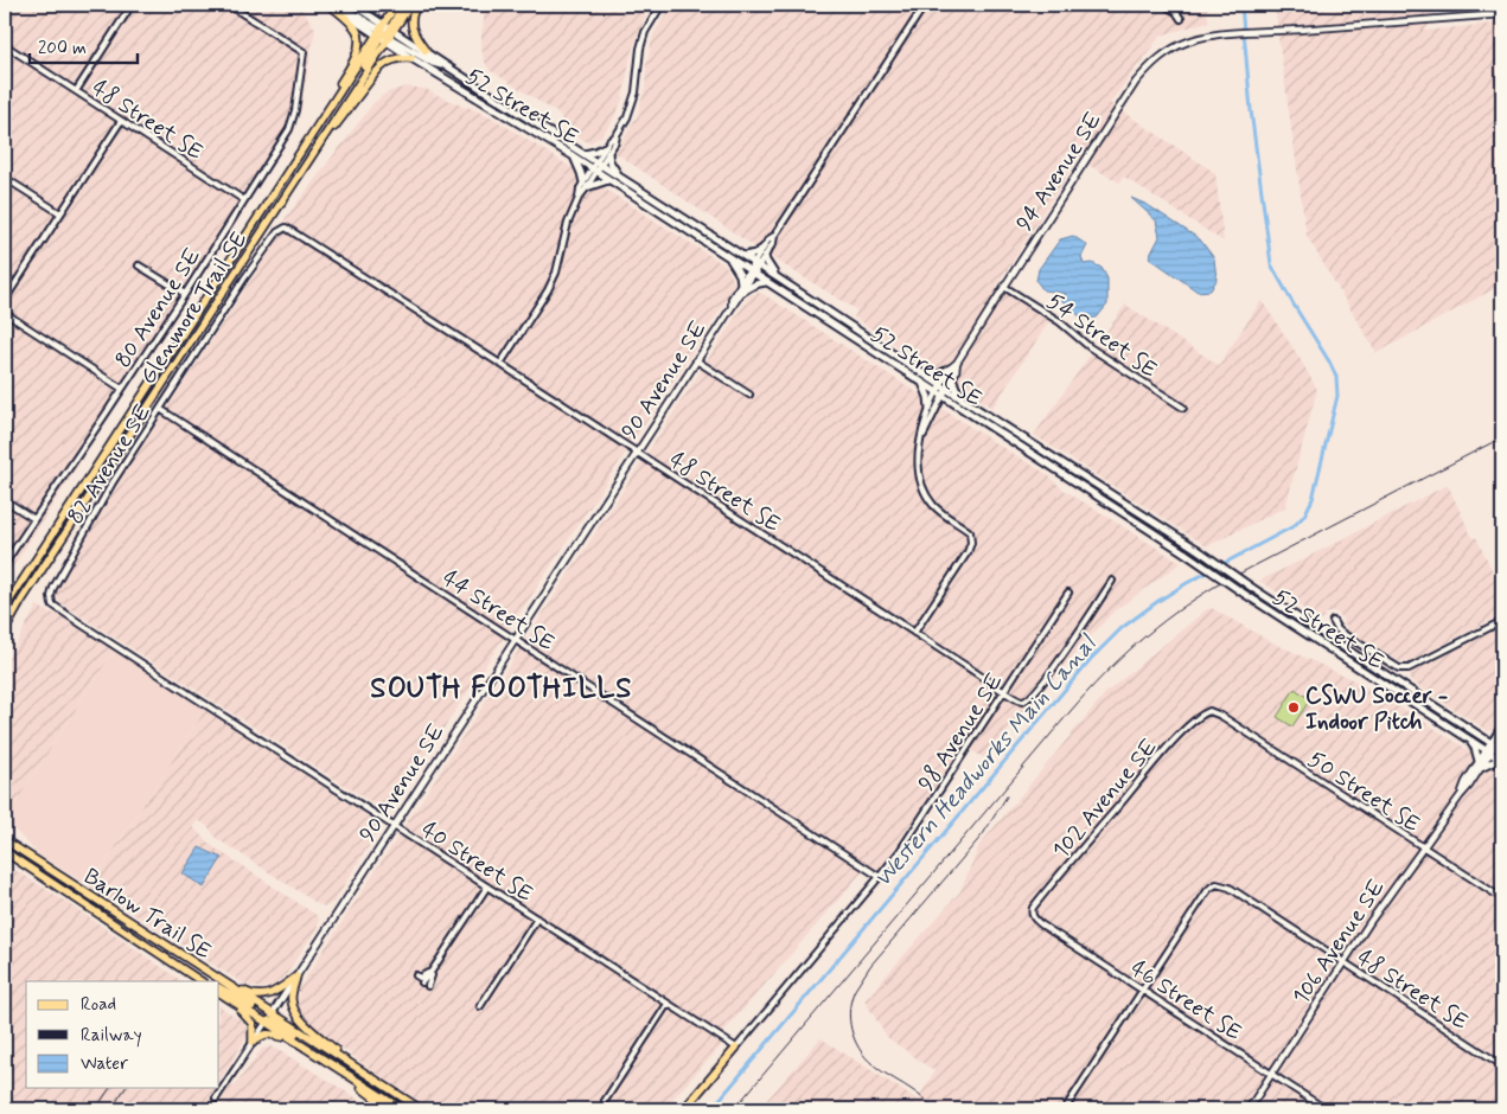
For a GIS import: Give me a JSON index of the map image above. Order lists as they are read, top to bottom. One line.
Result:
{"streets":{"main road":["52 Street SE","Glenmore Trail SE","Barlow Trail SE"],"street":["48 Street SE","94 Avenue SE","80 Avenue SE","54 Street SE","90 Avenue SE","82 Avenue SE","44 Street SE","98 Avenue SE","50 Street SE","102 Avenue SE","40 Street SE","106 Avenue SE","46 Street SE"]},"crossings":[["52 Street SE","94 Avenue SE"],["52 Street SE","Glenmore Trail SE"],["52 Street SE","90 Avenue SE"],["52 Street SE","106 Avenue SE"],["48 Street SE","94 Avenue SE"],["48 Street SE","80 Avenue SE"],["48 Street SE","90 Avenue SE"],["48 Street SE","82 Avenue SE"],["48 Street SE","98 Avenue SE"],["48 Street SE","106 Avenue SE"],["48 Street SE","46 Street SE"],["94 Avenue SE","54 Street SE"],["90 Avenue SE","44 Street SE"],["90 Avenue SE","40 Street SE"],["90 Avenue SE","Barlow Trail SE"],["82 Avenue SE","44 Street SE"],["82 Avenue SE","40 Street SE"],["44 Street SE","98 Avenue SE"],["98 Avenue SE","40 Street SE"],["50 Street SE","102 Avenue SE"],["50 Street SE","106 Avenue SE"],["102 Avenue SE","46 Street SE"],["106 Avenue SE","46 Street SE"]],"districts":["SOUTH FOOTHILLS"],"water":["Western Headworks Main Canal"],"places":["CSWU Soccer - Indoor Pitch"],"legend":["Road","Railway","Water"],"scale_bar":"200 m"}
